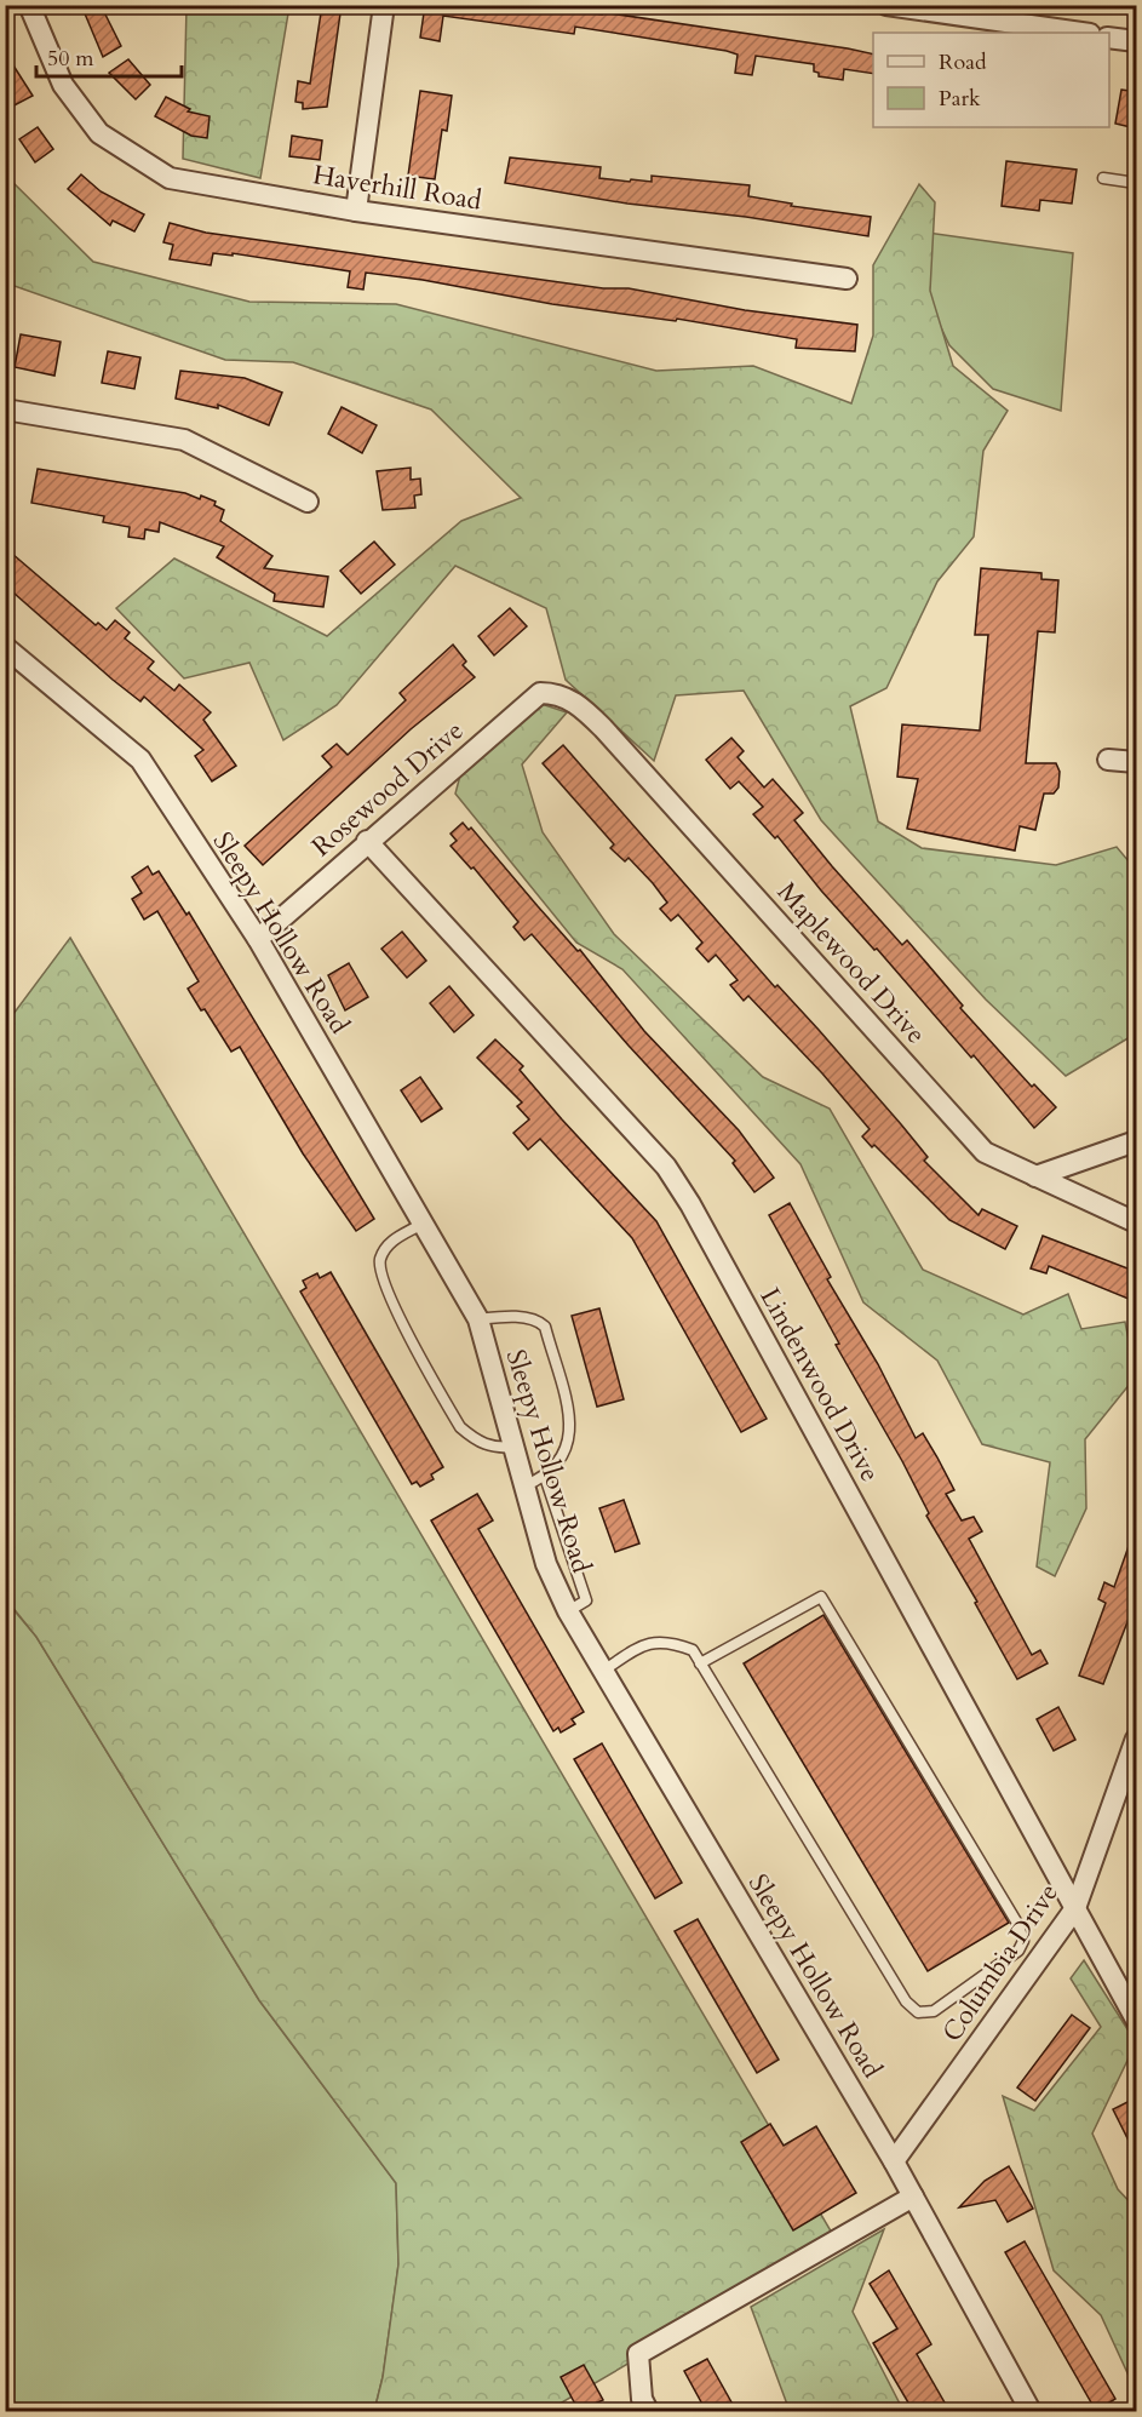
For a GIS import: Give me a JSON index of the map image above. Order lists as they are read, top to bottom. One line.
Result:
{"streets":{"street":["Haverhill Road","Rosewood Drive","Sleepy Hollow Road","Maplewood Drive","Lindenwood Drive","Columbia Drive"]},"crossings":[["Rosewood Drive","Sleepy Hollow Road"],["Rosewood Drive","Maplewood Drive"],["Rosewood Drive","Lindenwood Drive"],["Sleepy Hollow Road","Columbia Drive"],["Lindenwood Drive","Columbia Drive"]],"legend":["Road","Park"],"scale_bar":"50 m"}
